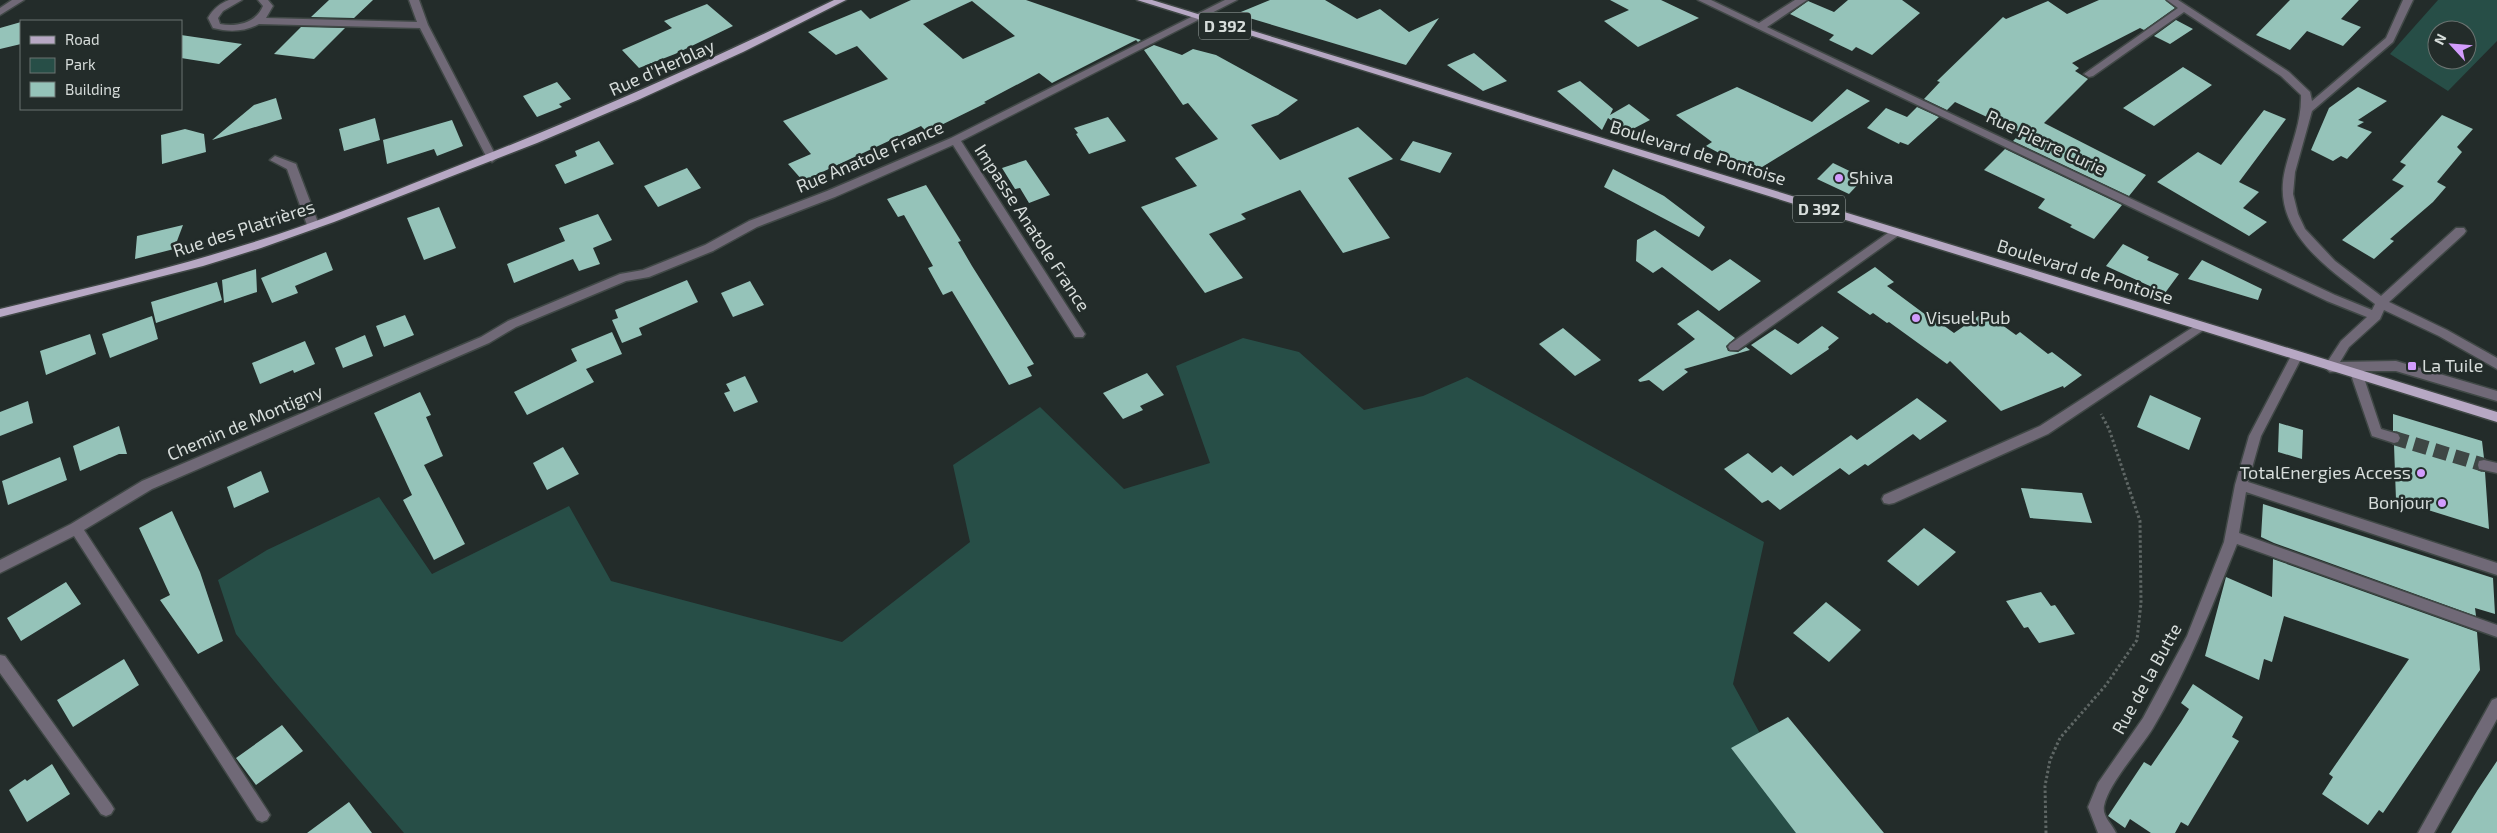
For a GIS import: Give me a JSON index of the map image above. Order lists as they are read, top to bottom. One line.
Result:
{"streets":{"main road":["D 392","Rue d'Herblay","Boulevard de Pontoise","Rue des Platrières"],"street":["Rue Pierre Curie","Rue Anatole France","Impasse Anatole France","Chemin de Montigny","Rue de la Butte"]},"crossings":[["Rue d'Herblay","Rue des Platrières"],["Boulevard de Pontoise","Rue Anatole France"],["Boulevard de Pontoise","Rue de la Butte"],["Rue Anatole France","Impasse Anatole France"],["Rue Anatole France","Chemin de Montigny"]],"places":{"other":["Shiva","Visuel Pub","TotalEnergies Access","Bonjour"],"transit":["La Tuile"]},"legend":["Road","Park","Building"],"north":"top left"}
